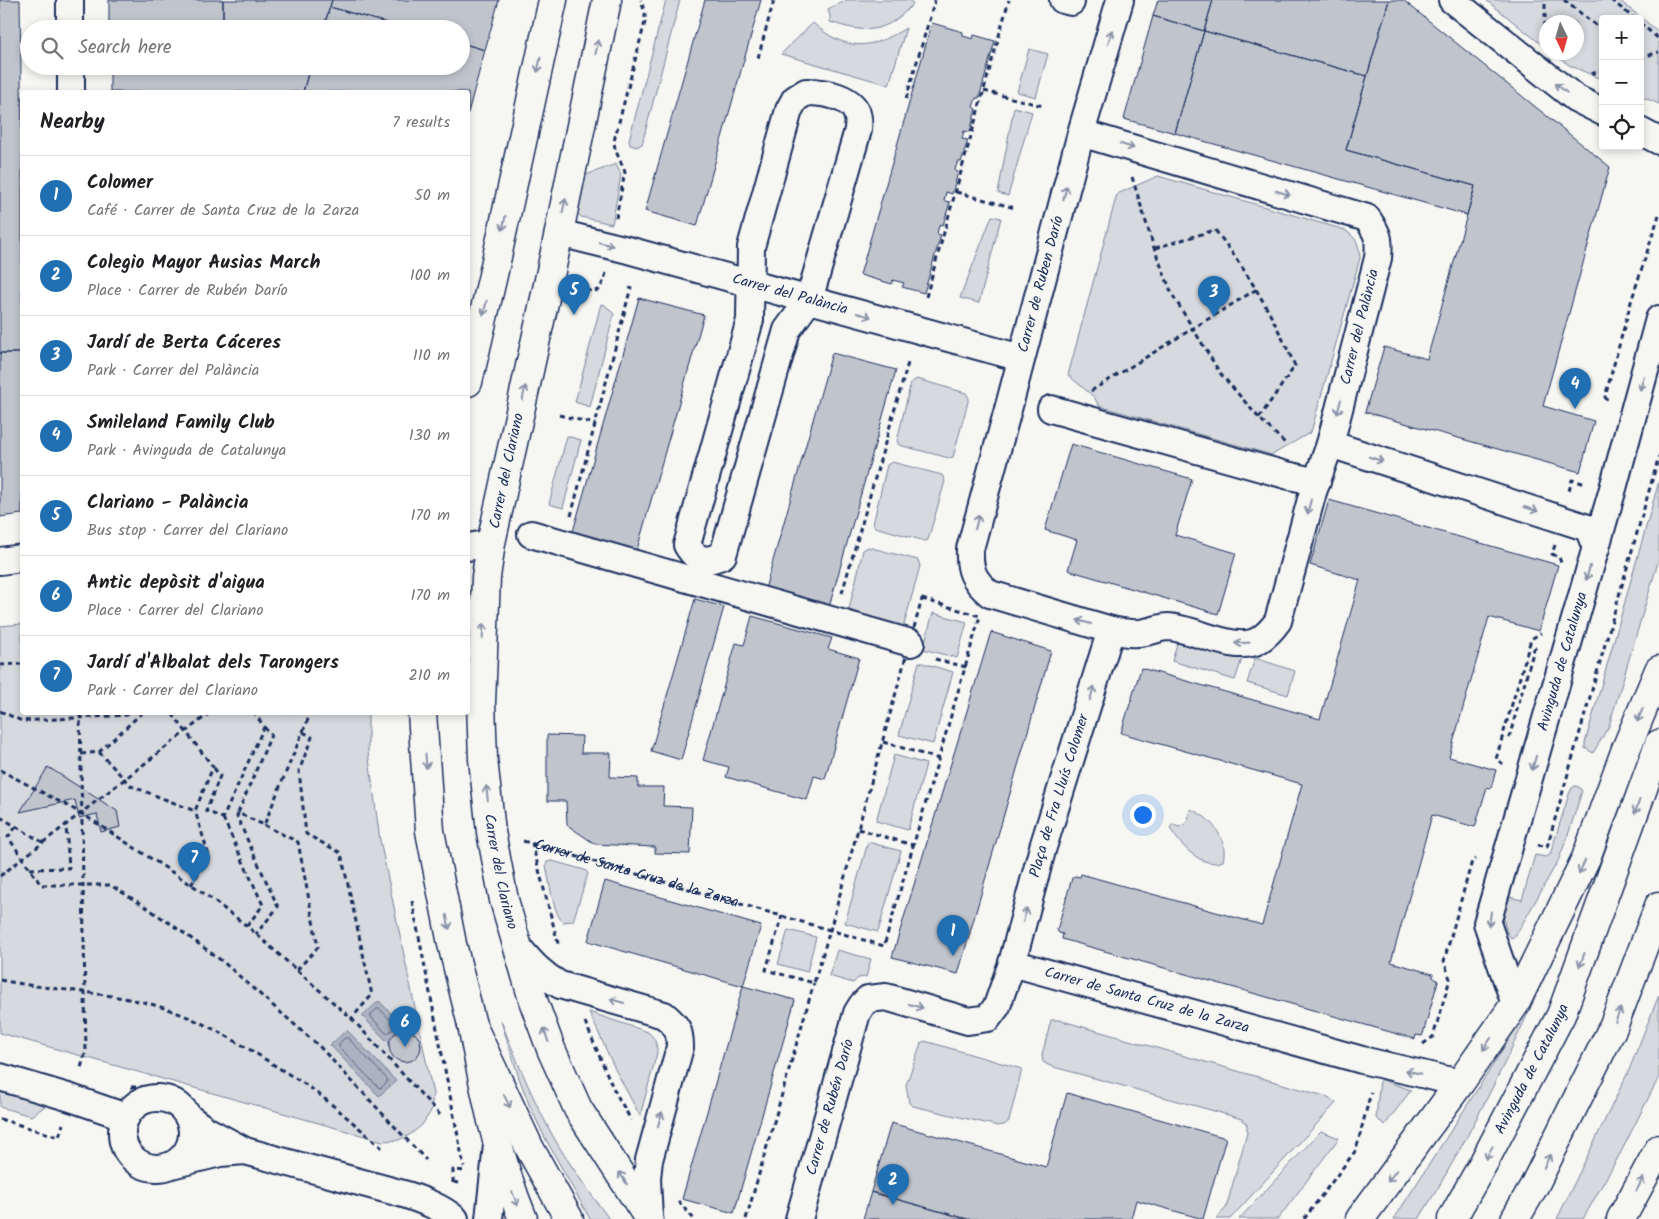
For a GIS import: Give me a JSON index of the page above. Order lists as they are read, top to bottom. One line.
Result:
{"streets":{"main road":["Carrer del Clariano","Avinguda de Catalunya"],"street":["Carrer de Ruben Darío","Carrer del Palància","Plaça de Fra Lluís Colomer","Carrer de Santa Cruz de la Zarza","Carrer de Rubén Darío"]},"crossings":[["Carrer de Ruben Darío","Carrer del Palància"],["Carrer de Ruben Darío","Plaça de Fra Lluís Colomer"],["Carrer del Palància","Carrer del Clariano"],["Carrer del Clariano","Carrer de Santa Cruz de la Zarza"],["Plaça de Fra Lluís Colomer","Carrer de Santa Cruz de la Zarza"],["Plaça de Fra Lluís Colomer","Carrer de Rubén Darío"],["Carrer de Santa Cruz de la Zarza","Carrer de Rubén Darío"]],"one_way":["Carrer de Ruben Darío","Avinguda de Catalunya","Plaça de Fra Lluís Colomer"],"north":"bottom","page":{"map_buttons":["+","−"],"search":"Search here","heading":["Nearby","7 results"],"list":[{"mark":"1","name":"Colomer","note":"Café · Carrer de Santa Cruz de la Zarza","value":"50 m"},{"mark":"2","name":"Colegio Mayor Ausias March","note":"Place · Carrer de Rubén Darío","value":"100 m"},{"mark":"3","name":"Jardí de Berta Cáceres","note":"Park · Carrer del Palància","value":"110 m"},{"mark":"4","name":"Smileland Family Club","note":"Park · Avinguda de Catalunya","value":"130 m"},{"mark":"5","name":"Clariano - Palància","note":"Bus stop · Carrer del Clariano","value":"170 m"},{"mark":"6","name":"Antic depòsit d'aigua","note":"Place · Carrer del Clariano","value":"170 m"},{"mark":"7","name":"Jardí d'Albalat dels Tarongers","note":"Park · Carrer del Clariano","value":"210 m"}],"pins":["5","3","4","7","1","6","2"]}}
